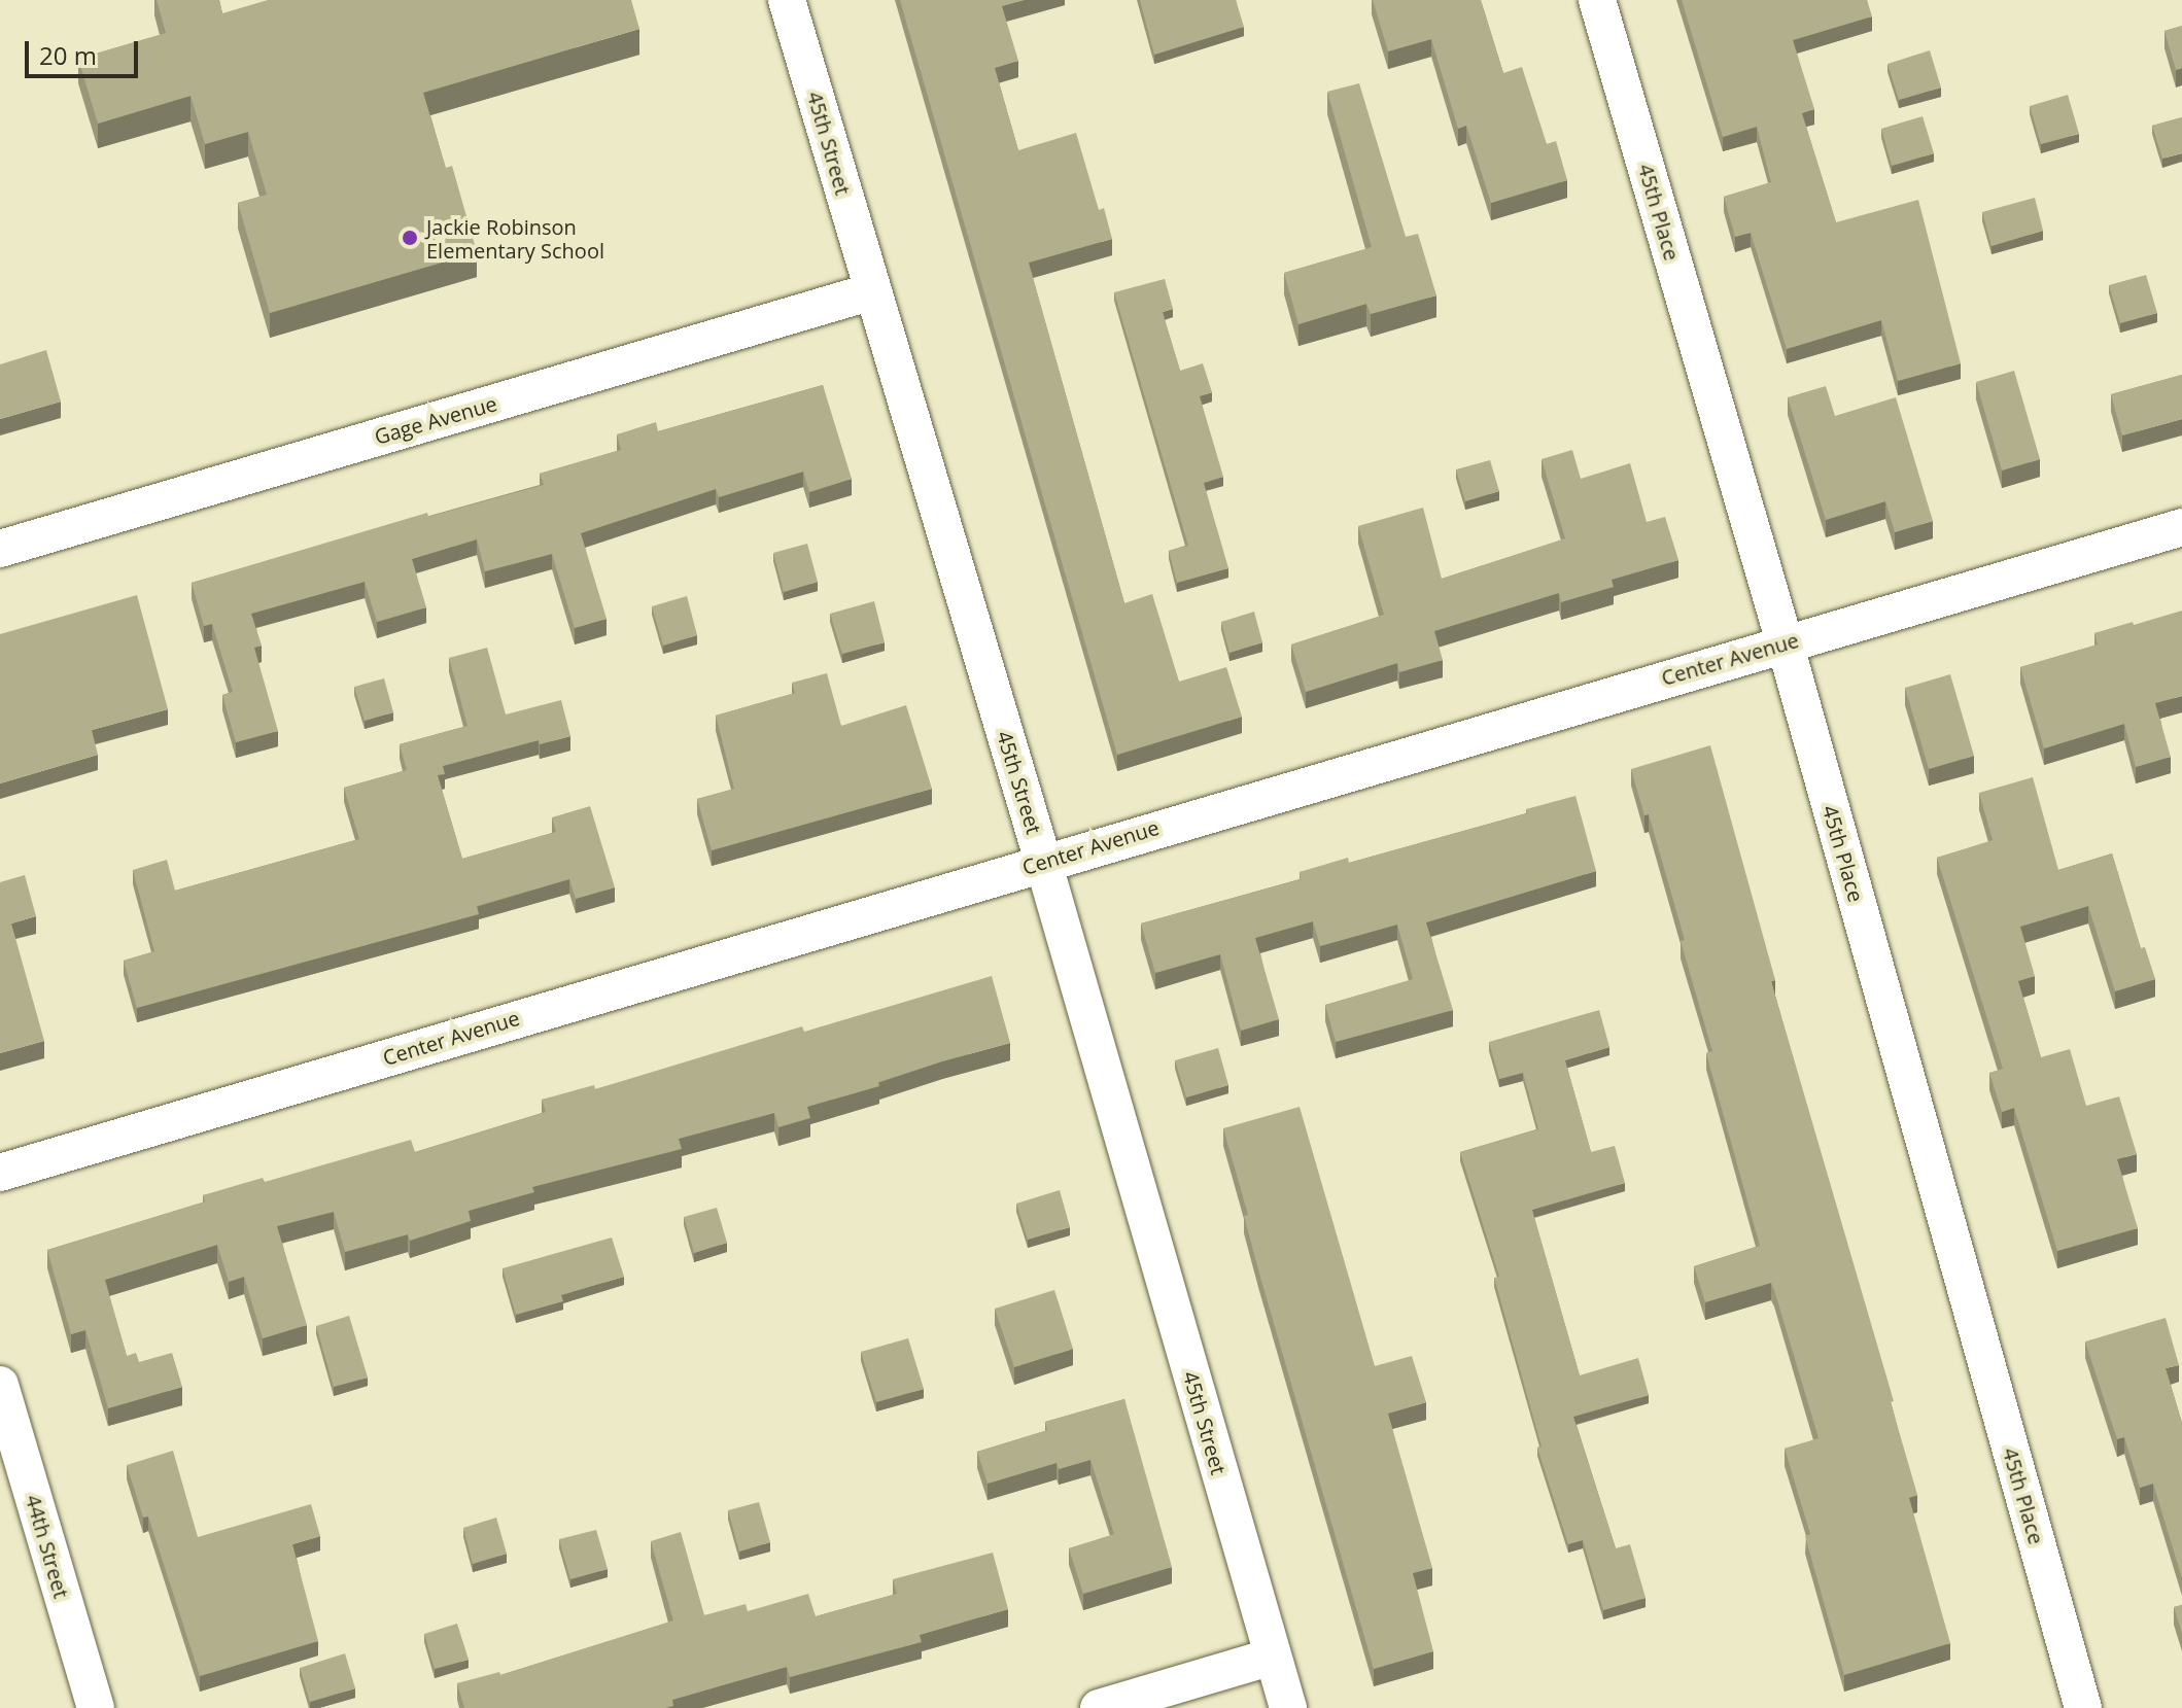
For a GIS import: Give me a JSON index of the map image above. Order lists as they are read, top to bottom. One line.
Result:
{"streets":{"street":["45th Street","45th Place","Gage Avenue","Center Avenue","44th Street"]},"crossings":[["45th Street","Gage Avenue"],["45th Street","Center Avenue"],["45th Place","Center Avenue"]],"places":["Jackie Robinson Elementary School"],"scale_bar":"20 m"}
